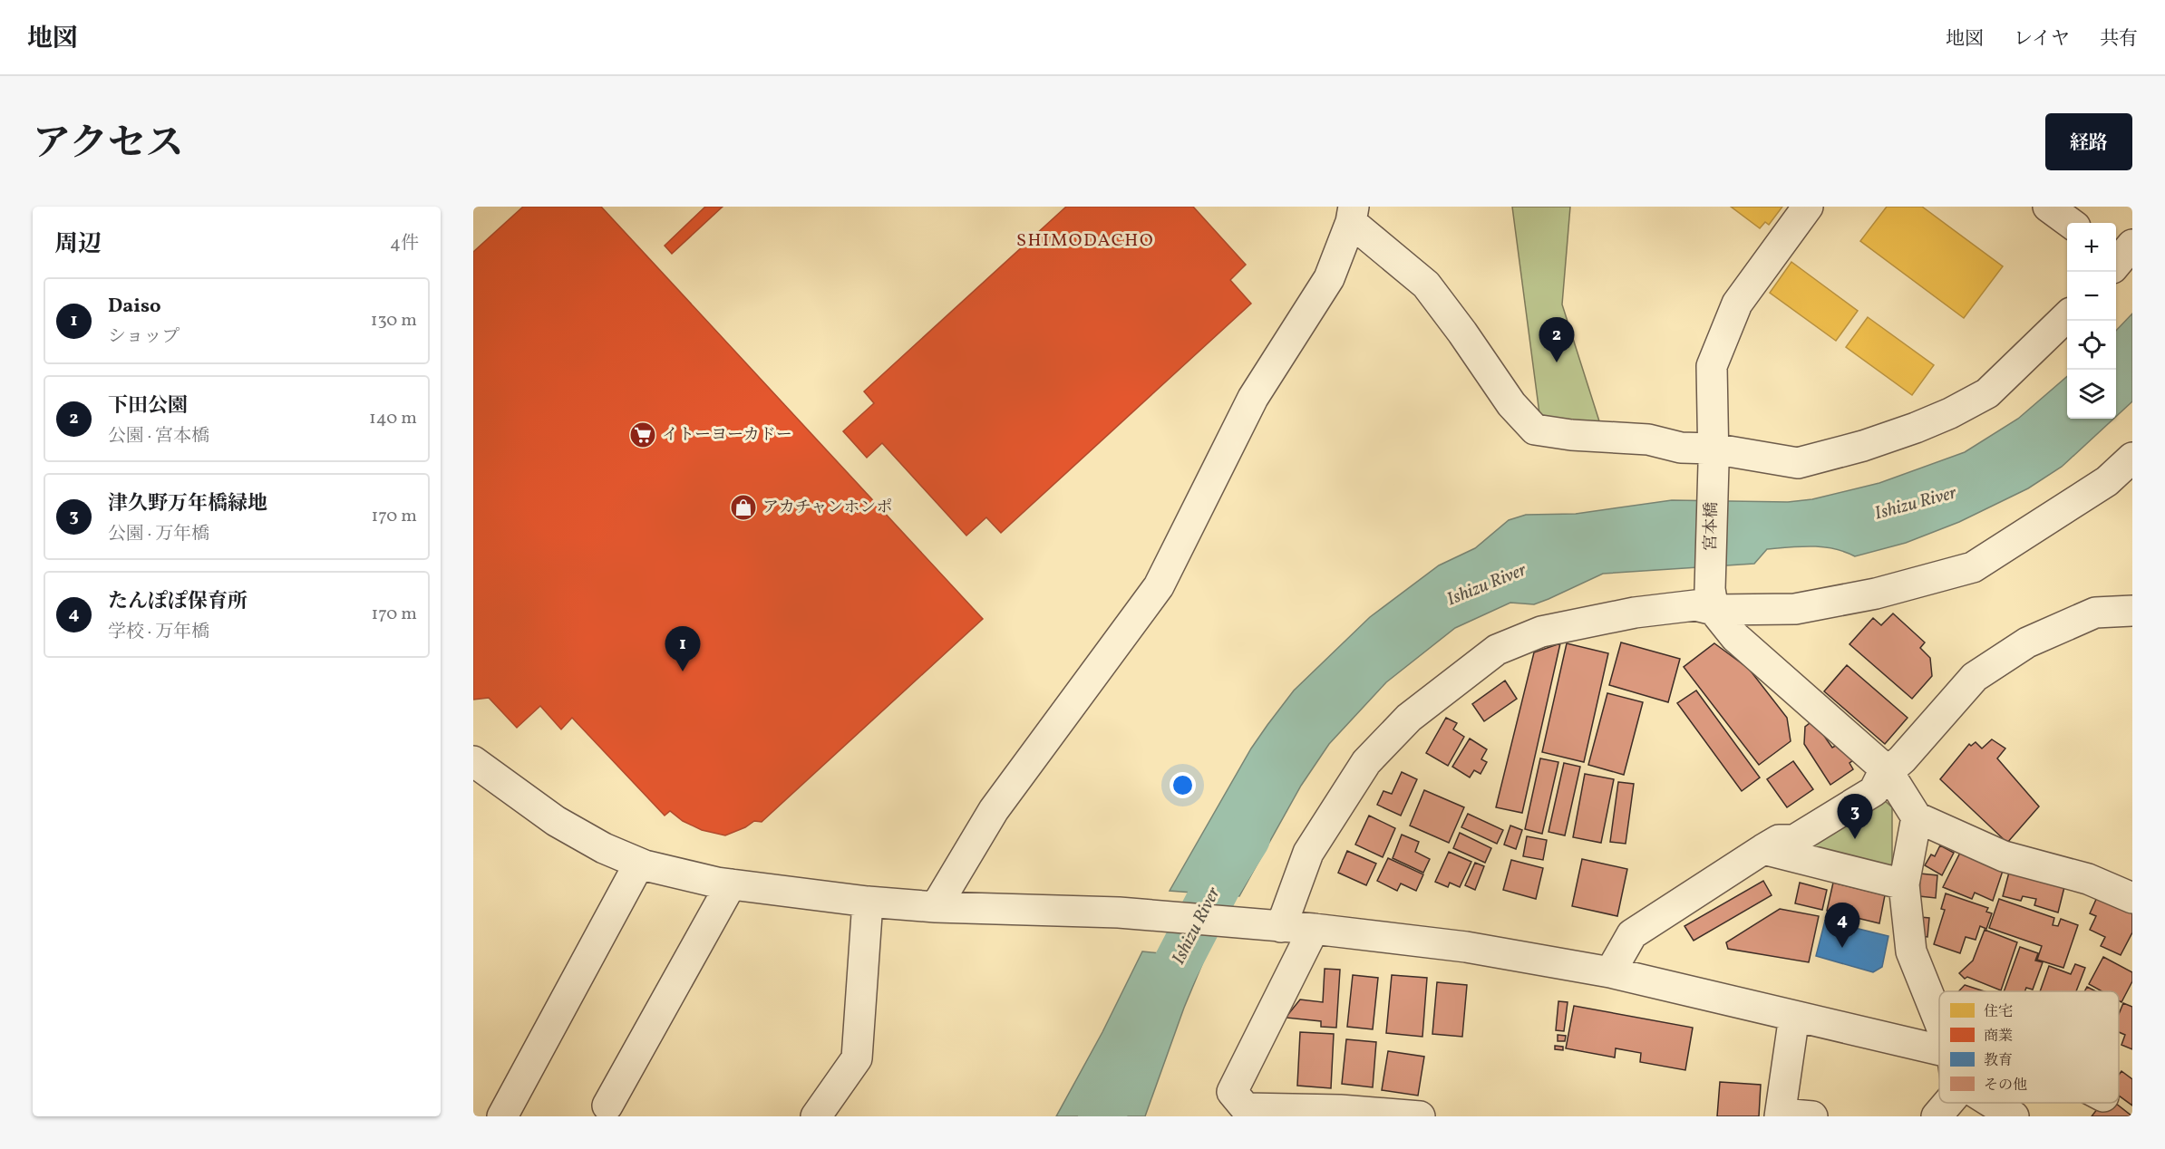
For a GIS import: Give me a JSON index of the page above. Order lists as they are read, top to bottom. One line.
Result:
{"streets":{"street":["宮本橋"]},"districts":["SHIMODACHO"],"water":["Ishizu River"],"places":{"supermarket":["イトーヨーカドー"],"shop":["アカチャンホンポ"]},"legend":["住宅","商業","教育","その他"],"page":{"header":"地図","nav":["地図","レイヤ","共有"],"title":"アクセス","buttons":"経路","heading":["周辺","4件"],"map_buttons":["+","−"],"list":[{"mark":"1","name":"Daiso","note":"ショップ","value":"130 m"},{"mark":"2","name":"下田公園","note":"公園 · 宮本橋","value":"140 m"},{"mark":"3","name":"津久野万年橋緑地","note":"公園 · 万年橋","value":"170 m"},{"mark":"4","name":"たんぽぽ保育所","note":"学校 · 万年橋","value":"170 m"}],"pins":["2","1","3","4"]}}
